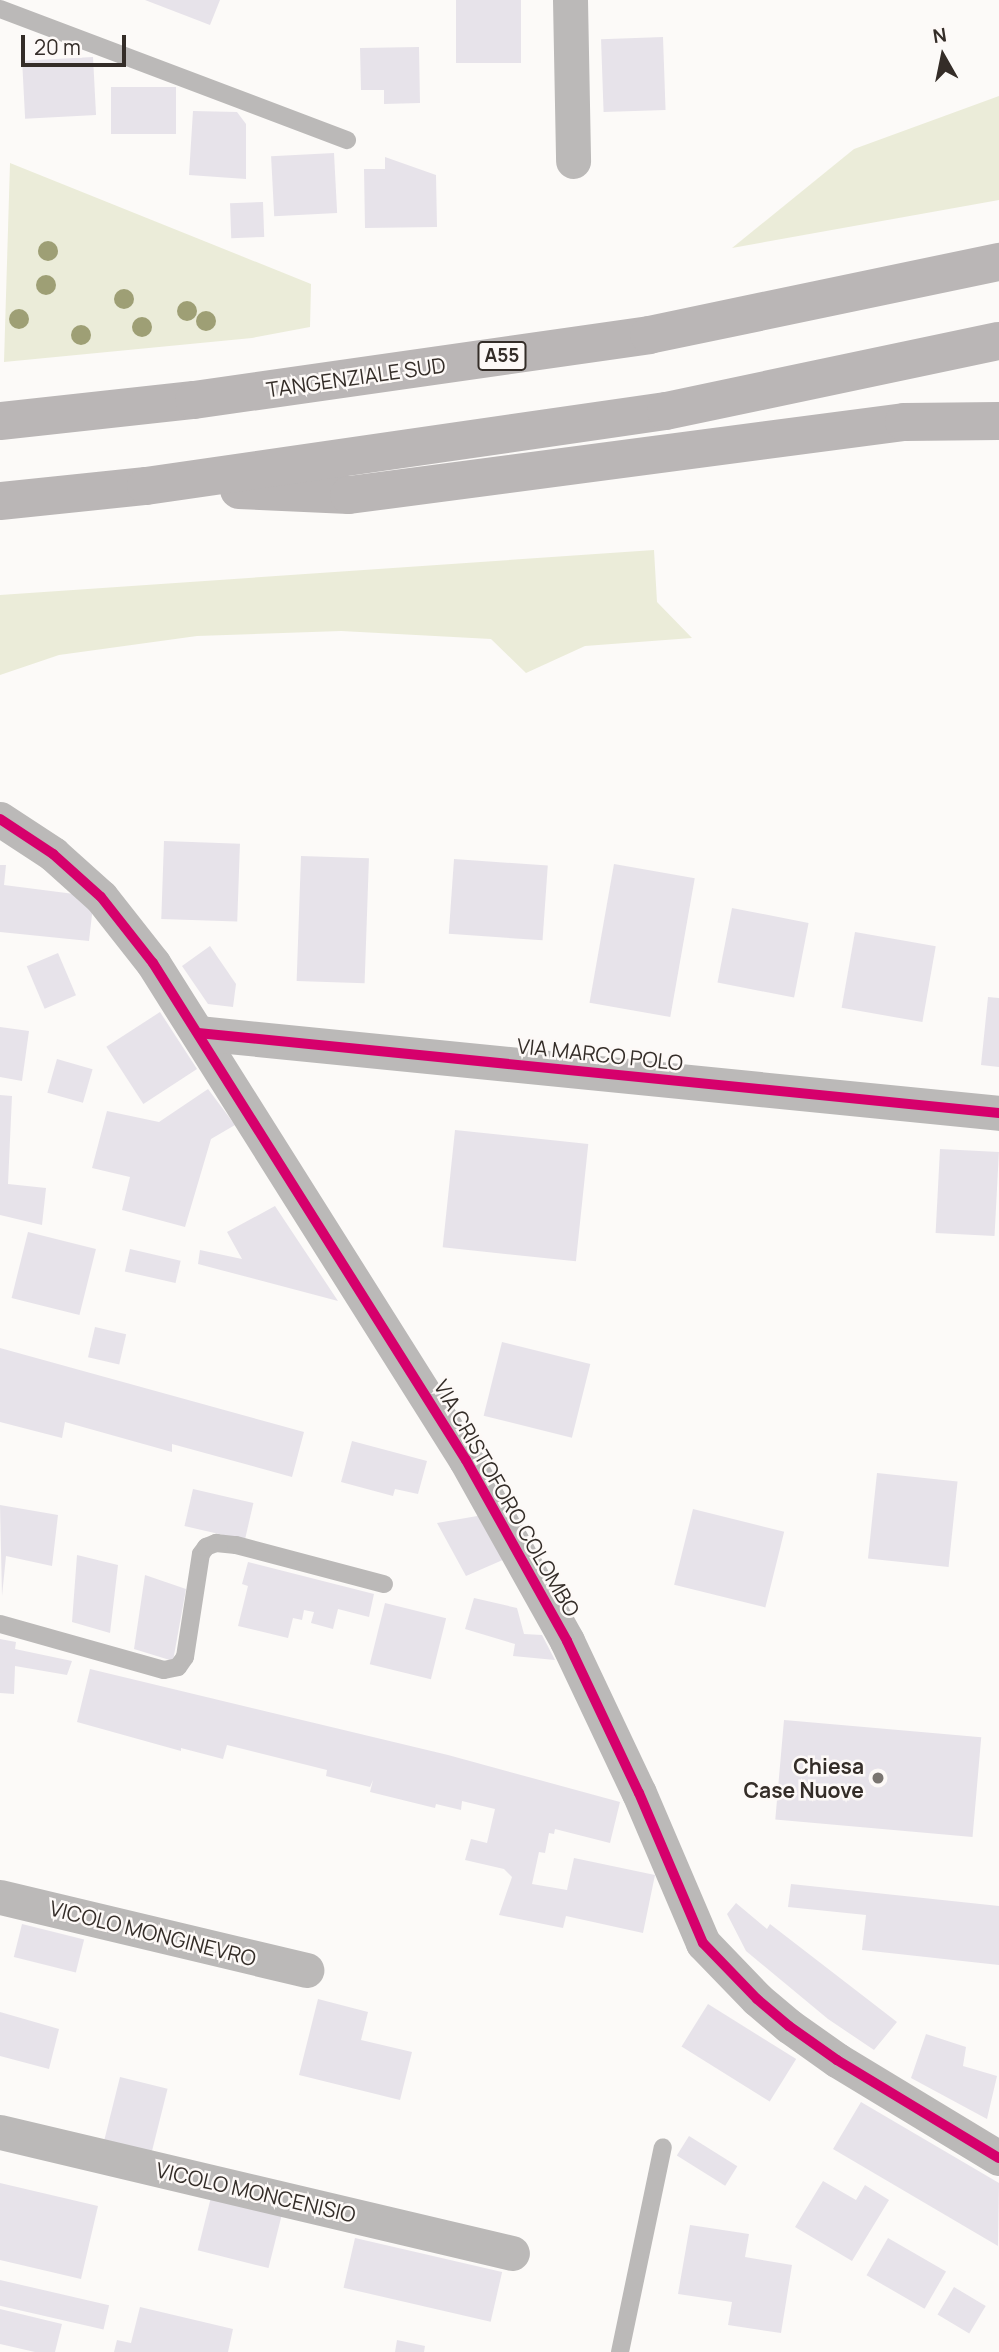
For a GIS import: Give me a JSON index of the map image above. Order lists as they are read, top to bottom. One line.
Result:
{"streets":{"highway":["A55","TANGENZIALE SUD"],"street":["VIA MARCO POLO","VIA CRISTOFORO COLOMBO","VICOLO MONGINEVRO","VICOLO MONCENISIO"]},"crossings":[["VIA MARCO POLO","VIA CRISTOFORO COLOMBO"]],"places":["Chiesa Case Nuove"],"scale_bar":"20 m","north":"top"}
